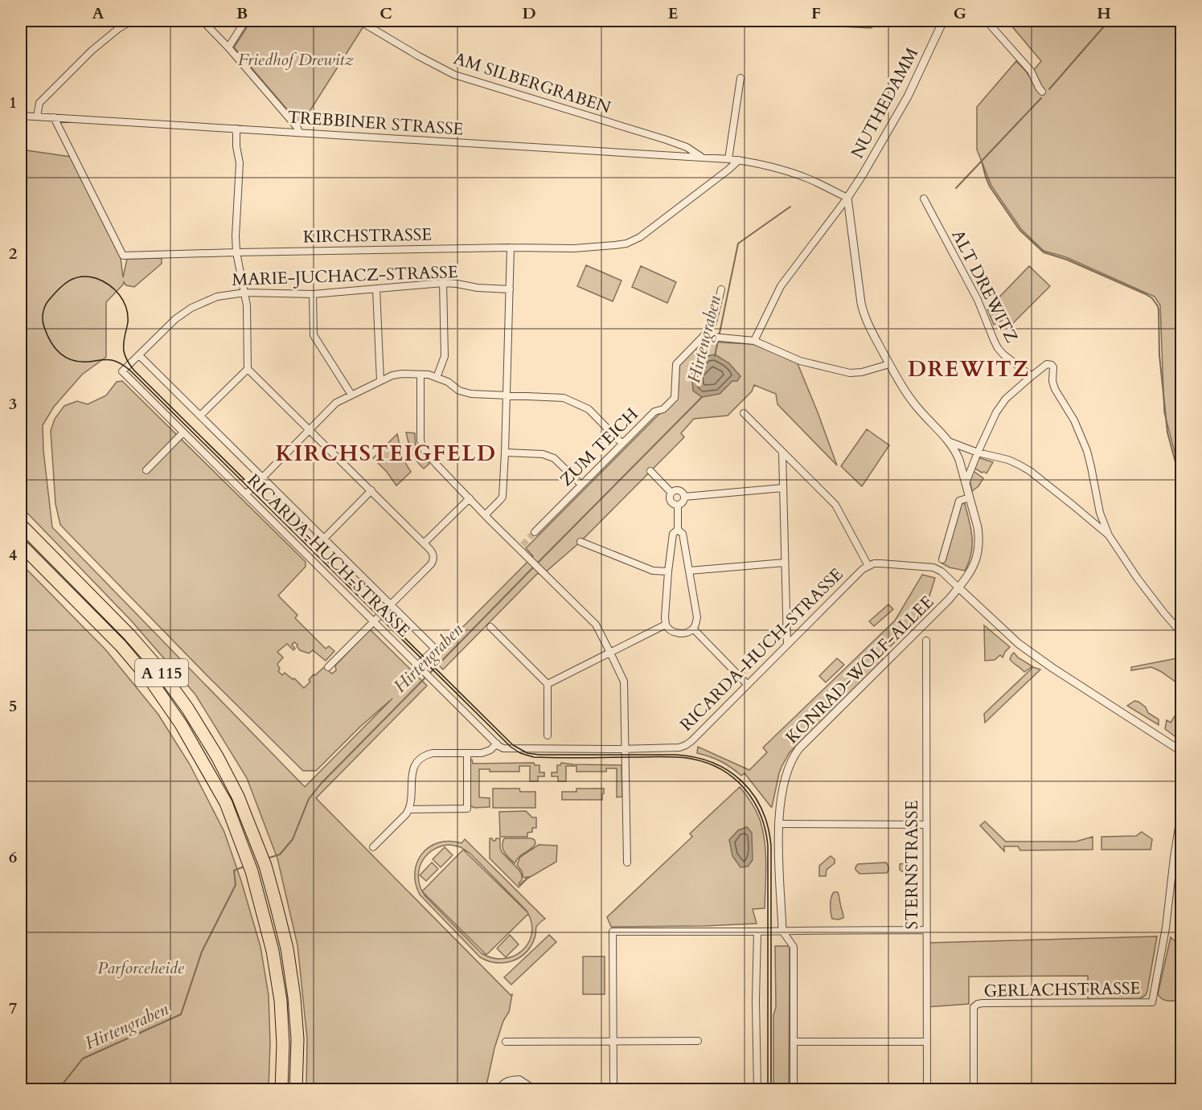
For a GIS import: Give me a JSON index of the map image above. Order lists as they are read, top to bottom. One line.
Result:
{"streets":{"highway":["A 115"],"street":["AM SILBERGRABEN","NUTHEDAMM","TREBBINER STRASSE","KIRCHSTRASSE","MARIE-JUCHACZ-STRASSE","ALT DREWITZ","ZUM TEICH","RICARDA-HUCH-STRASSE","KONRAD-WOLF-ALLEE","STERNSTRASSE","GERLACHSTRASSE"]},"crossings":[["AM SILBERGRABEN","TREBBINER STRASSE"],["NUTHEDAMM","TREBBINER STRASSE"],["TREBBINER STRASSE","KIRCHSTRASSE"],["MARIE-JUCHACZ-STRASSE","RICARDA-HUCH-STRASSE"],["RICARDA-HUCH-STRASSE","KONRAD-WOLF-ALLEE"]],"districts":["DREWITZ","KIRCHSTEIGFELD"],"water":["Hirtengraben"],"parks":["Friedhof Drewitz","Parforceheide"],"grid":{"columns":["A","B","C","D","E","F","G","H"],"rows":["1","2","3","4","5","6","7"]}}
